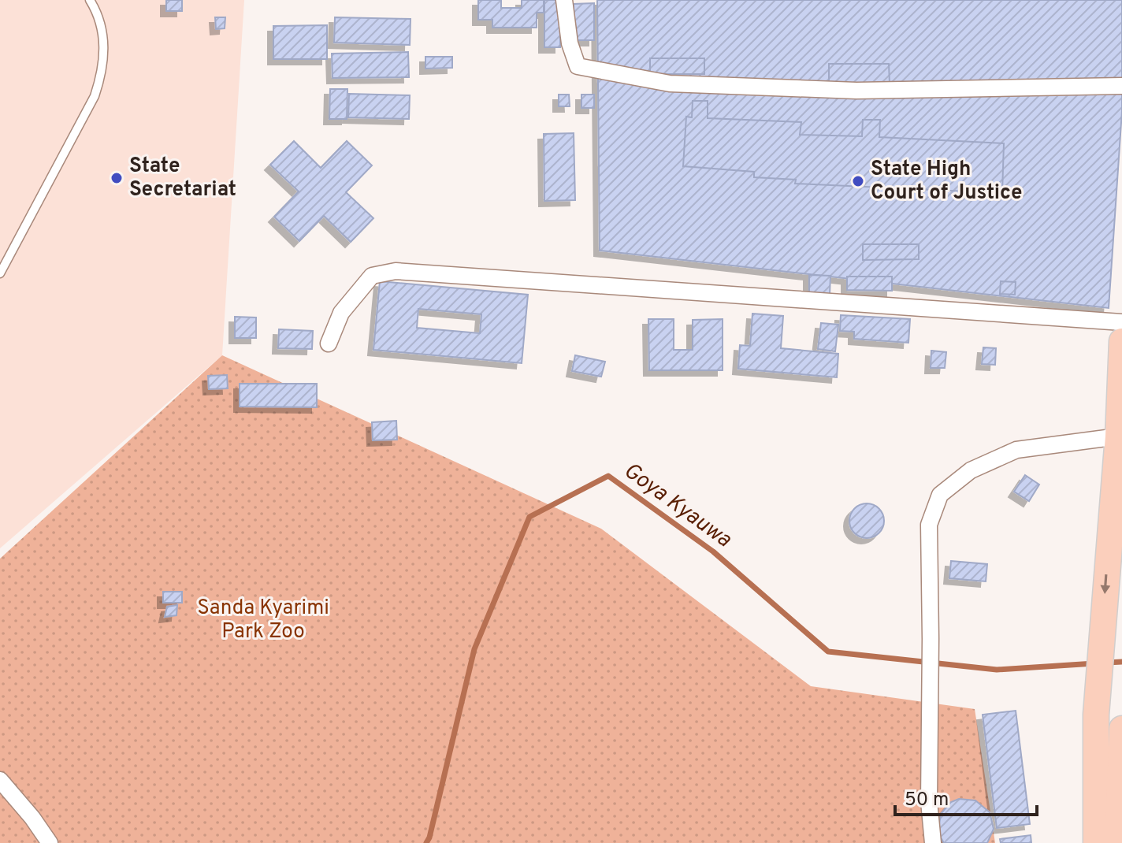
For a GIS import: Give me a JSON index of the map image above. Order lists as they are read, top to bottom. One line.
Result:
{"water":["Goya Kyauwa"],"parks":["Sanda Kyarimi Park Zoo"],"places":["State Secretariat","State High Court of Justice"],"scale_bar":"50 m"}
